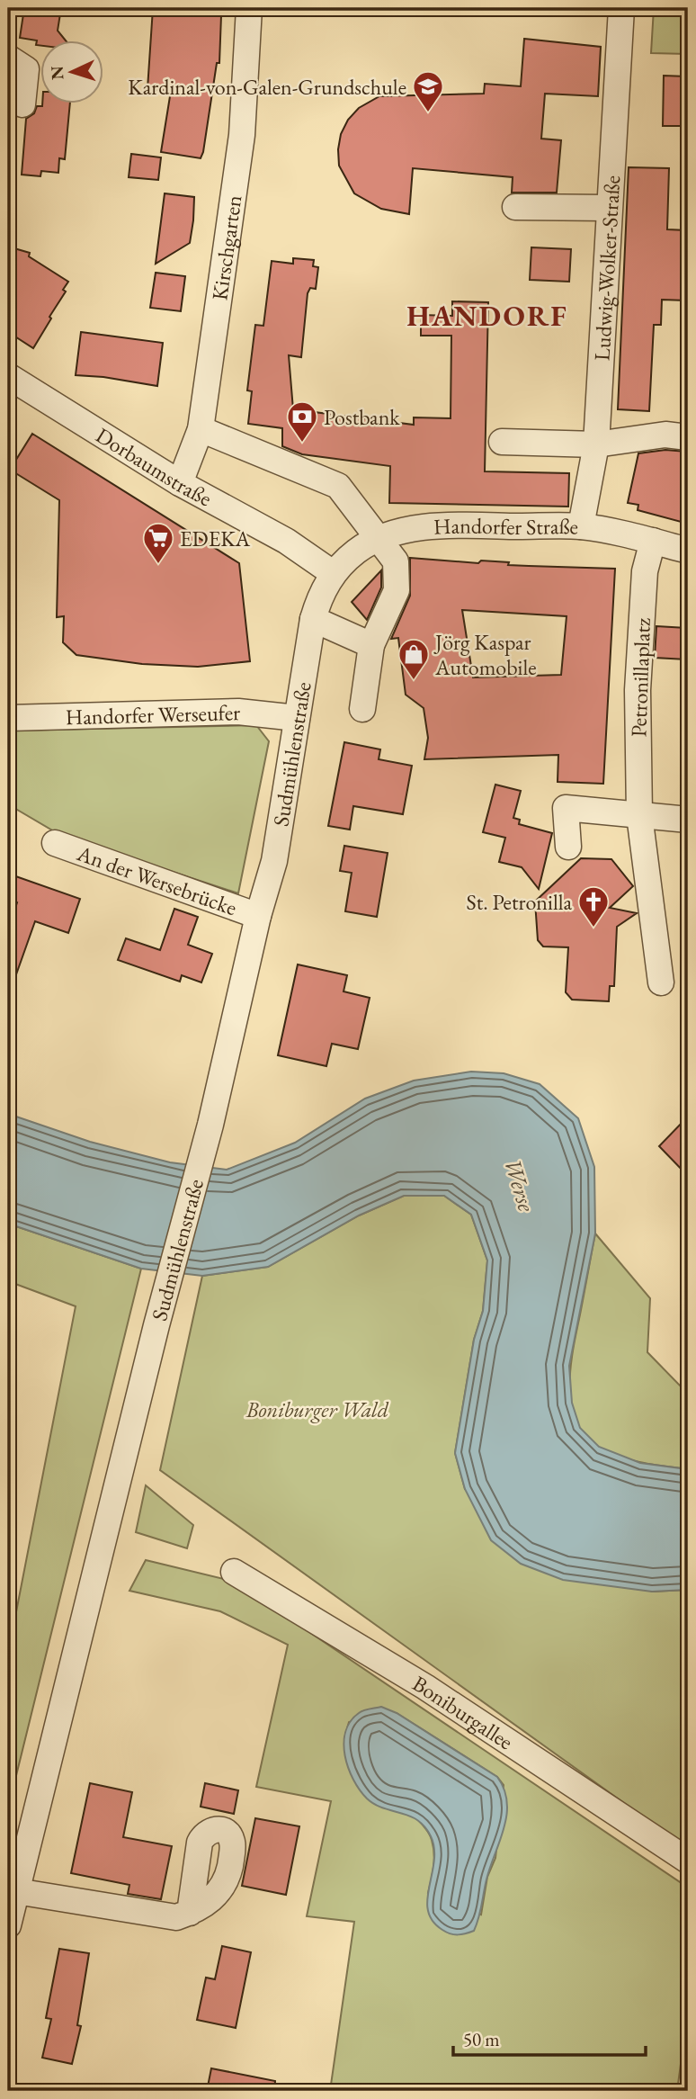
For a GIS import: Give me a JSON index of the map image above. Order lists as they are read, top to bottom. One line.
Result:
{"streets":{"street":["Kirschgarten","Ludwig-Wolker-Straße","Dorbaumstraße","Handorfer Straße","Petronillaplatz","Handorfer Werseufer","Sudmühlenstraße","An der Wersebrücke","Boniburgallee"]},"crossings":[["Kirschgarten","Dorbaumstraße"],["Ludwig-Wolker-Straße","Handorfer Straße"],["Dorbaumstraße","Handorfer Straße"],["Dorbaumstraße","Sudmühlenstraße"],["Handorfer Straße","Petronillaplatz"],["Handorfer Straße","Sudmühlenstraße"],["Handorfer Werseufer","Sudmühlenstraße"],["Sudmühlenstraße","An der Wersebrücke"]],"districts":["HANDORF"],"water":["Werse"],"parks":["Boniburger Wald"],"places":{"school or university":["Kardinal-von-Galen-Grundschule"],"bank":["Postbank"],"supermarket":["EDEKA"],"shop":["Jörg Kaspar Automobile"],"church":["St. Petronilla"]},"scale_bar":"50 m","north":"left"}
